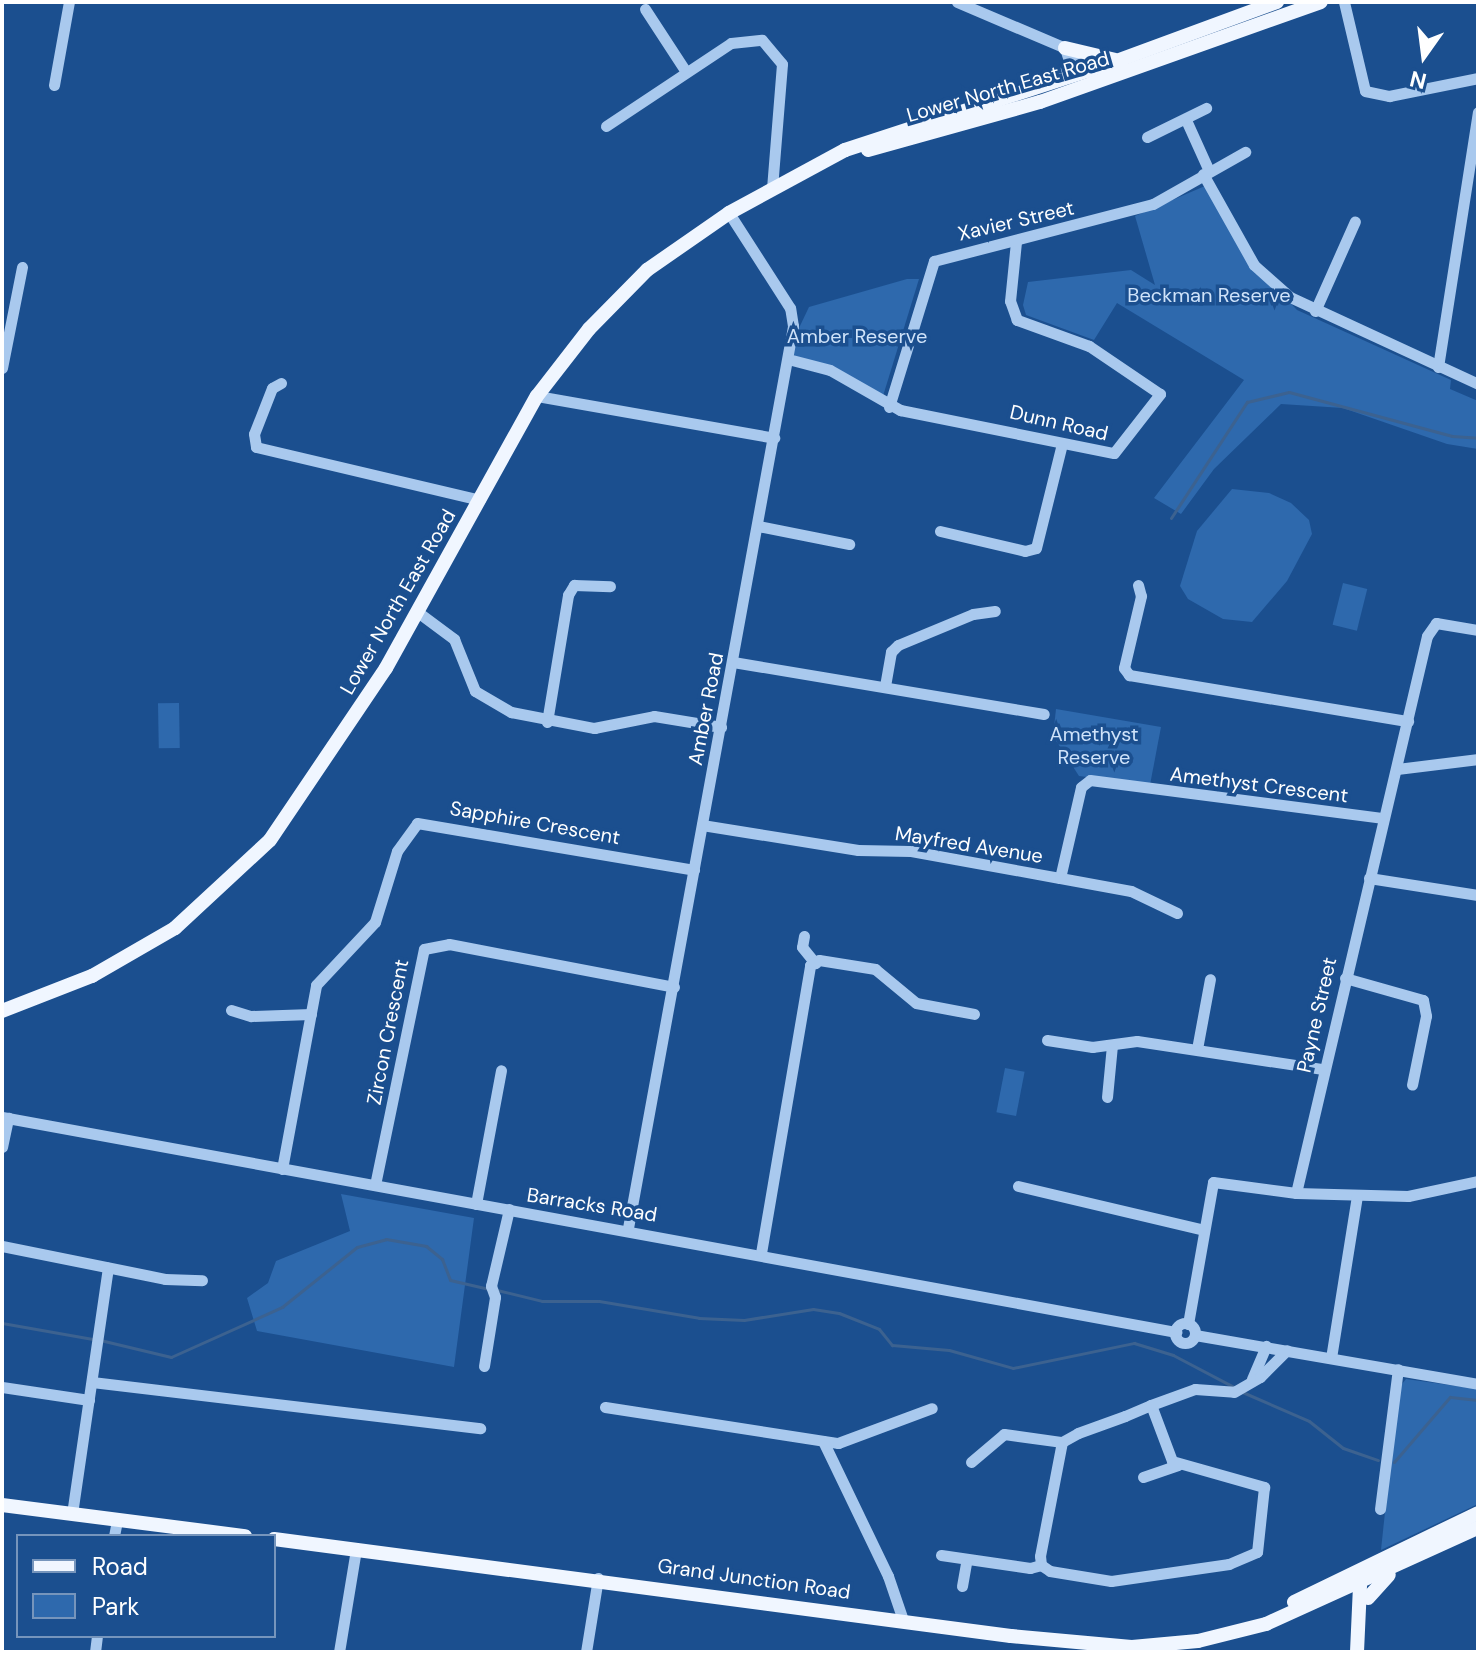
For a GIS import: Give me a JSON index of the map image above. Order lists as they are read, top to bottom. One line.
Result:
{"streets":{"main road":["Lower North East Road","Grand Junction Road"],"street":["Xavier Street","Dunn Road","Amber Road","Amethyst Crescent","Sapphire Crescent","Mayfred Avenue","Payne Street","Zircon Crescent","Barracks Road"]},"crossings":[["Lower North East Road","Amber Road"],["Xavier Street","Dunn Road"],["Dunn Road","Amber Road"],["Amber Road","Sapphire Crescent"],["Amber Road","Mayfred Avenue"],["Amber Road","Zircon Crescent"],["Amber Road","Barracks Road"],["Amethyst Crescent","Mayfred Avenue"],["Amethyst Crescent","Payne Street"],["Sapphire Crescent","Barracks Road"],["Zircon Crescent","Barracks Road"]],"parks":["Beckman Reserve","Amber Reserve","Amethyst Reserve"],"legend":["Road","Park"],"north":"bottom"}
